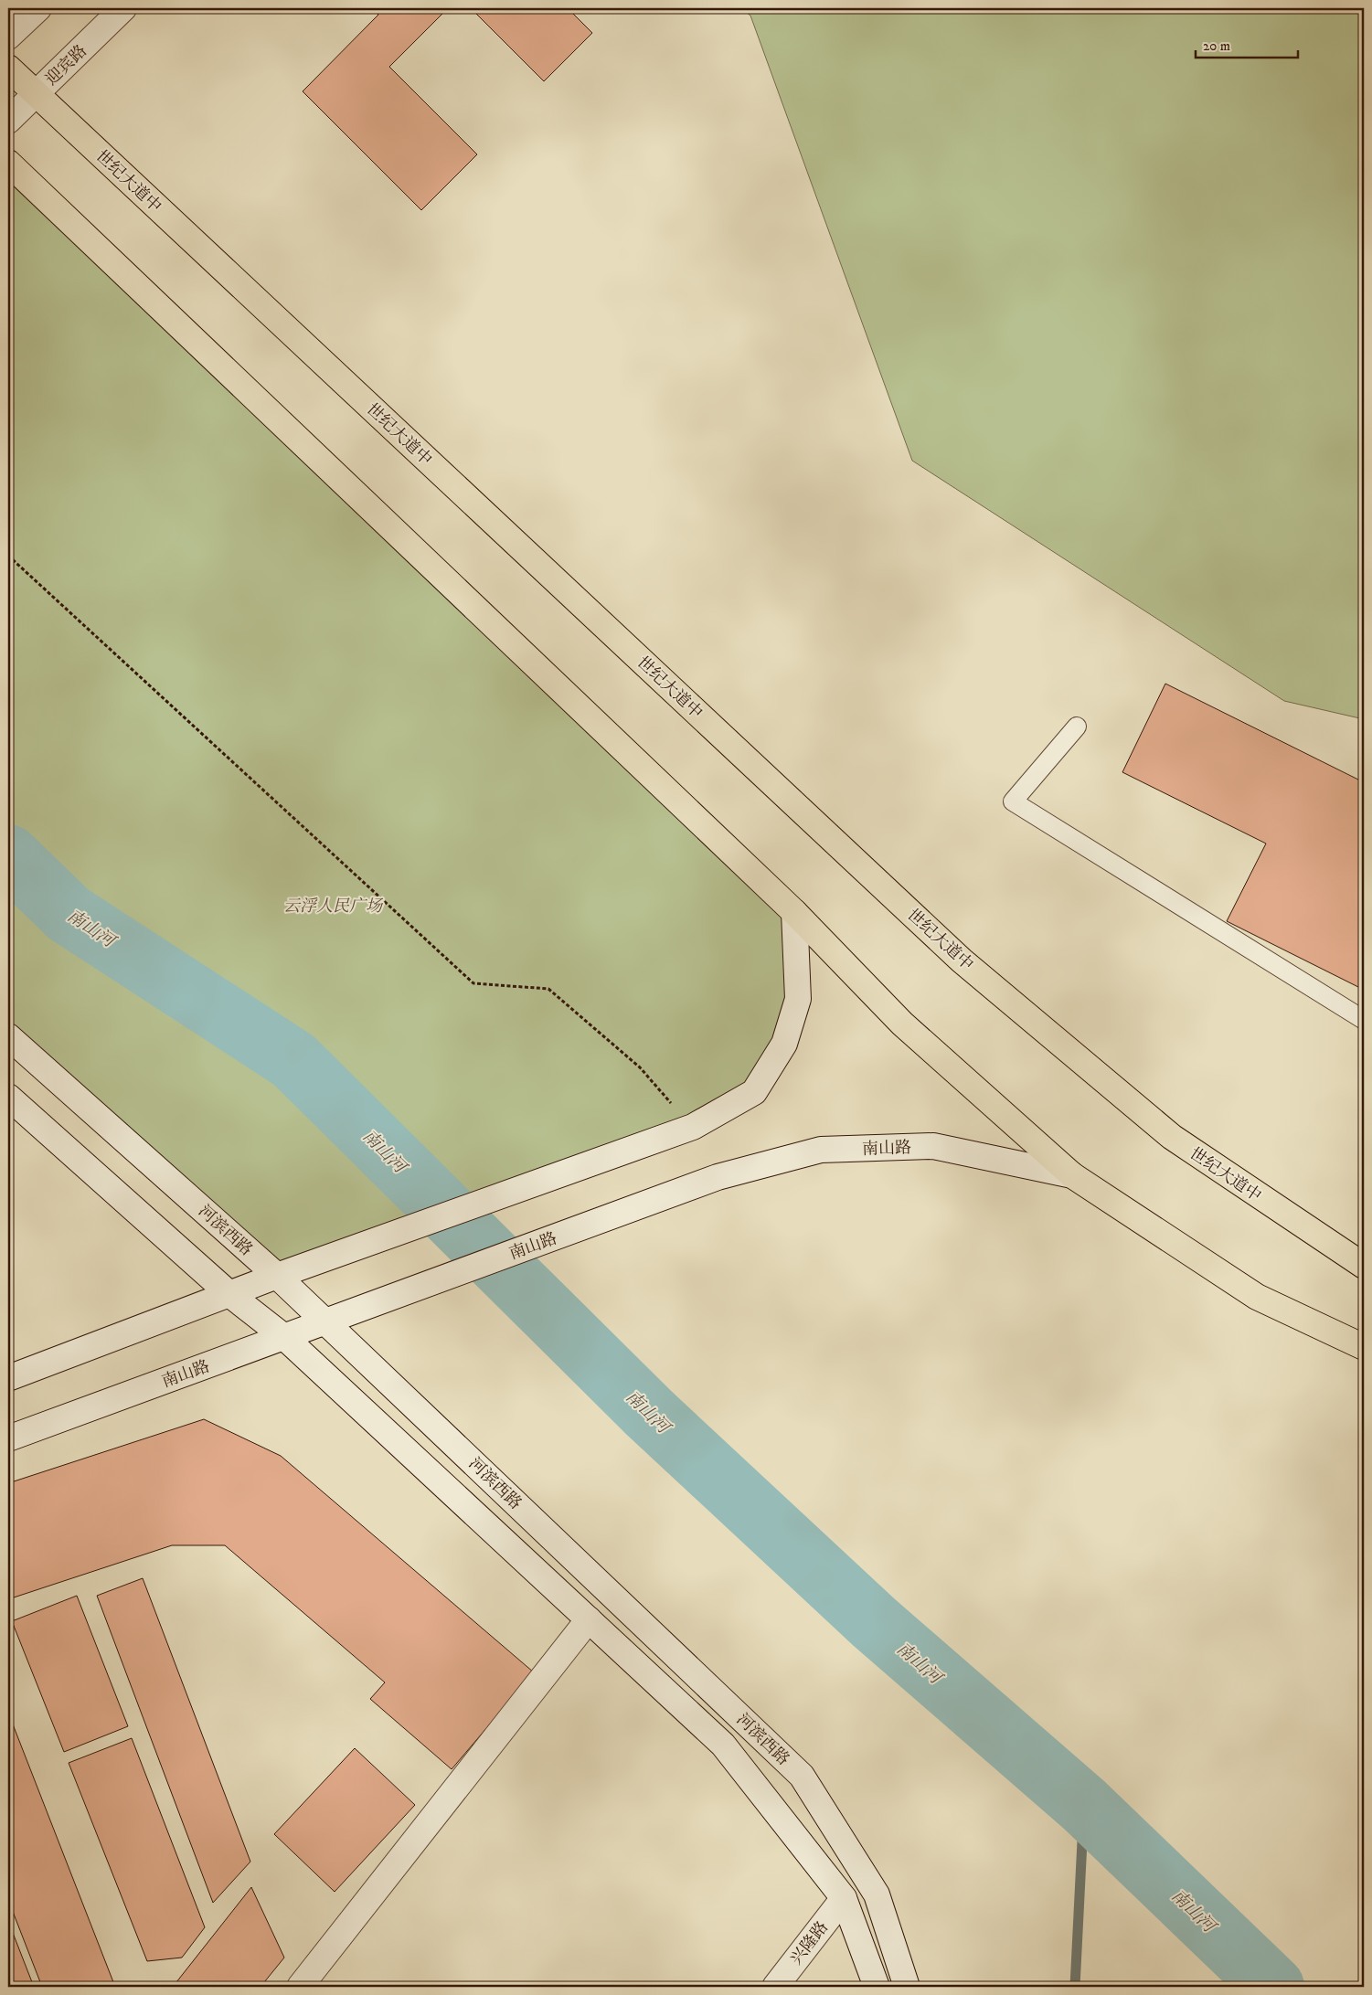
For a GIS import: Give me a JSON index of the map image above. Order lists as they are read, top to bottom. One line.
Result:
{"streets":{"main road":["迎宾路","世纪大道中","南山路","河滨西路","兴隆路"]},"crossings":[["迎宾路","世纪大道中"],["南山路","河滨西路"],["河滨西路","兴隆路"]],"water":["南山河"],"parks":["云浮人民广场"],"scale_bar":"20 m"}
